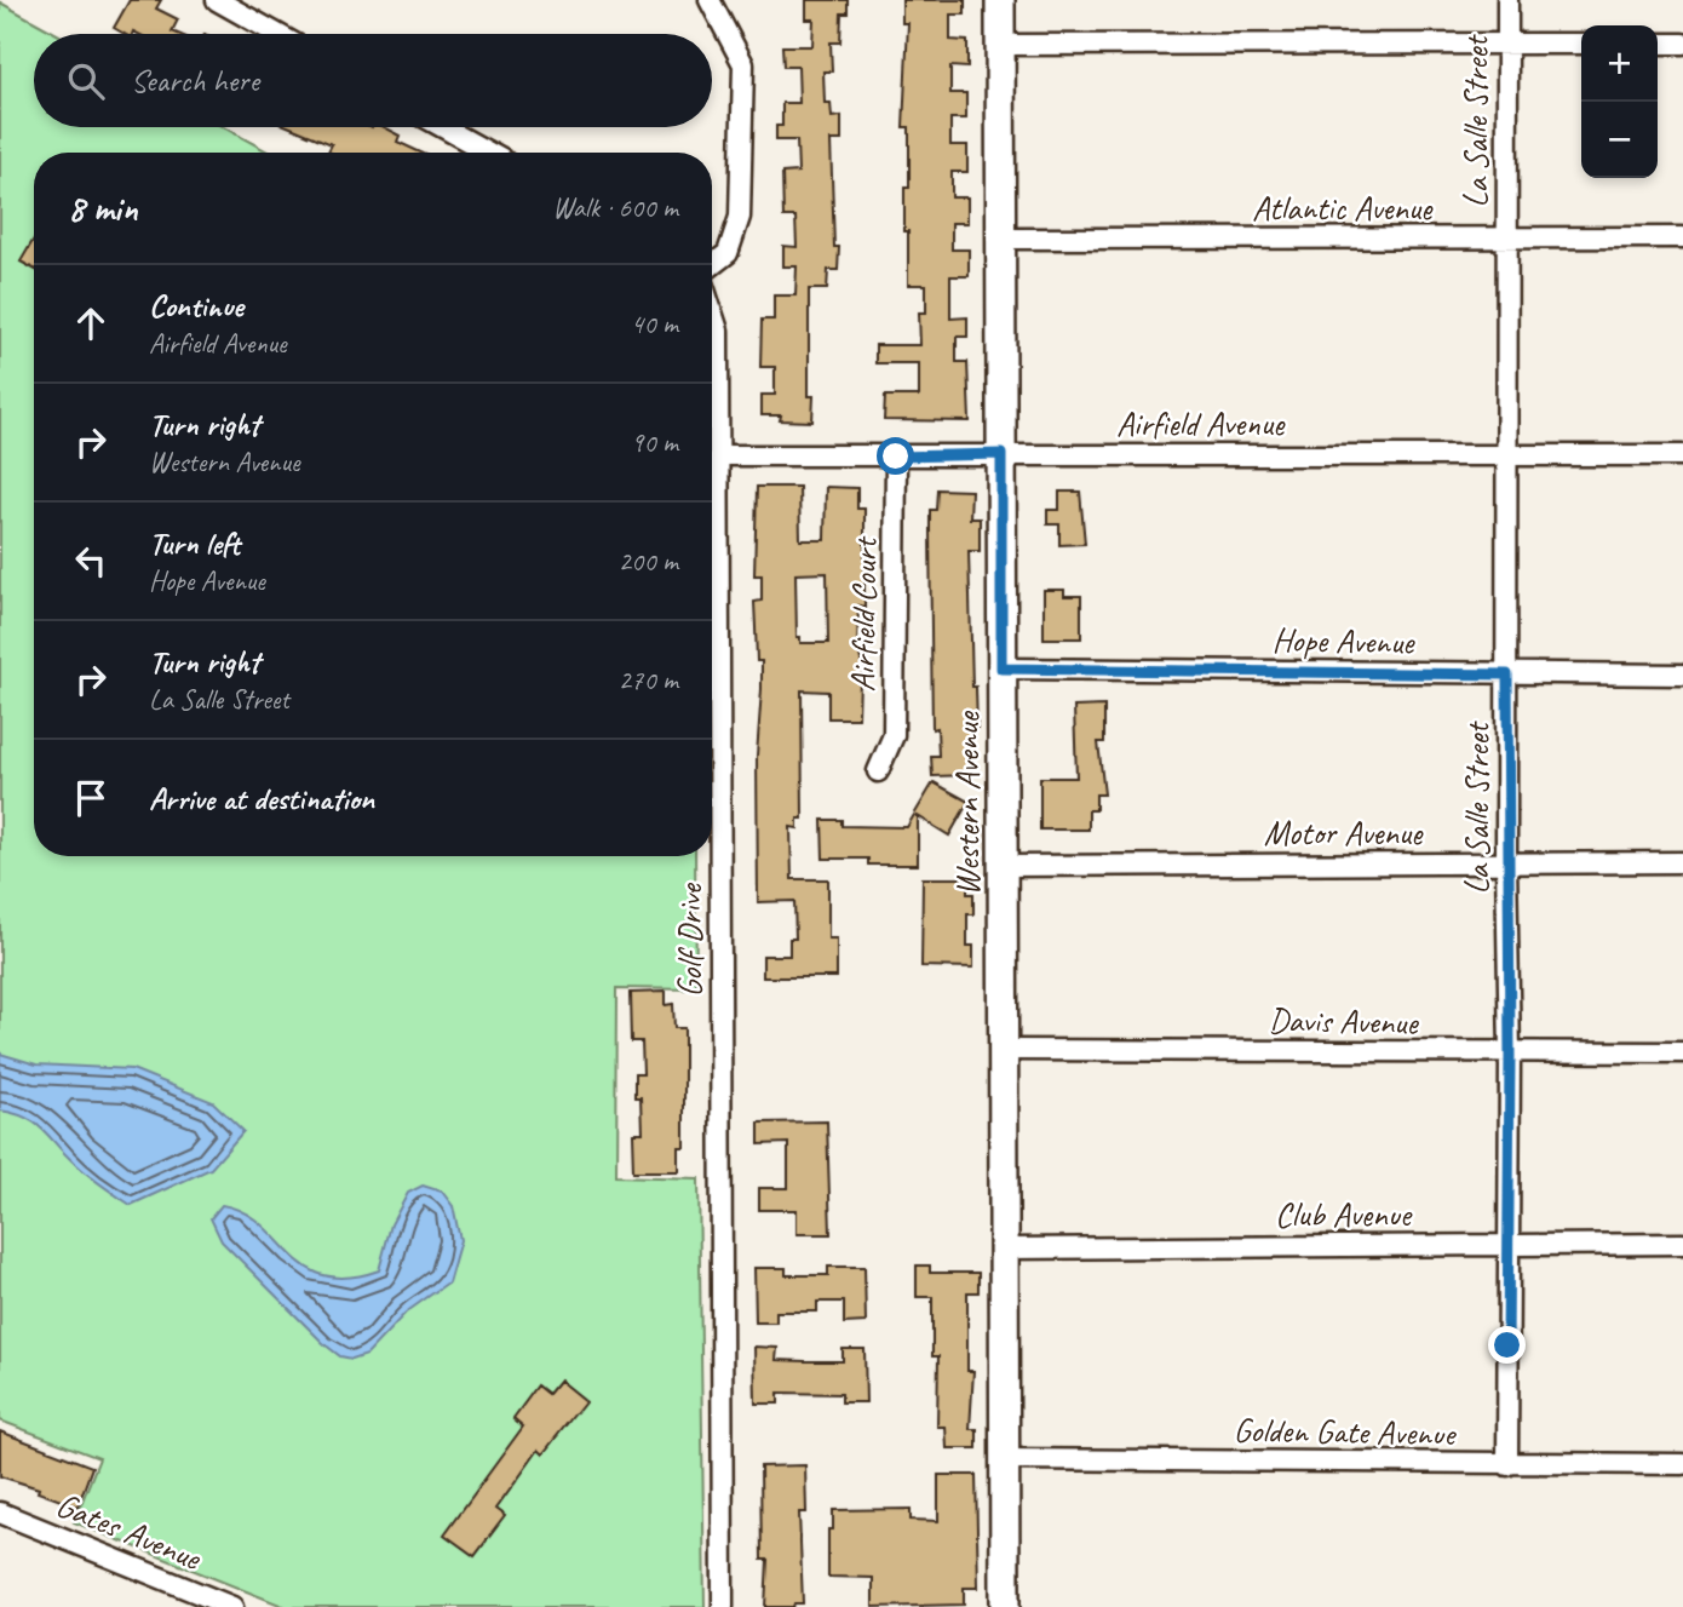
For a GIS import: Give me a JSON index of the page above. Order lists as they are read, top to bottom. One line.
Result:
{"streets":{"street":["La Salle Street","Atlantic Avenue","Airfield Avenue","Airfield Court","Hope Avenue","Western Avenue","Motor Avenue","Golf Drive","Davis Avenue","Club Avenue","Golden Gate Avenue","Gates Avenue"]},"crossings":[["La Salle Street","Atlantic Avenue"],["La Salle Street","Airfield Avenue"],["La Salle Street","Hope Avenue"],["La Salle Street","Motor Avenue"],["La Salle Street","Davis Avenue"],["La Salle Street","Club Avenue"],["La Salle Street","Golden Gate Avenue"],["Atlantic Avenue","Western Avenue"],["Airfield Avenue","Airfield Court"],["Airfield Avenue","Western Avenue"],["Airfield Avenue","Golf Drive"],["Hope Avenue","Western Avenue"],["Western Avenue","Motor Avenue"],["Western Avenue","Davis Avenue"],["Western Avenue","Club Avenue"],["Western Avenue","Golden Gate Avenue"]],"page":{"map_buttons":["+","−"],"search":"Search here","heading":["8 min","Walk · 600 m"],"list":[["Continue","Airfield Avenue","40 m"],["Turn right","Western Avenue","90 m"],["Turn left","Hope Avenue","200 m"],["Turn right","La Salle Street","270 m"],"Arrive at destination"]}}
